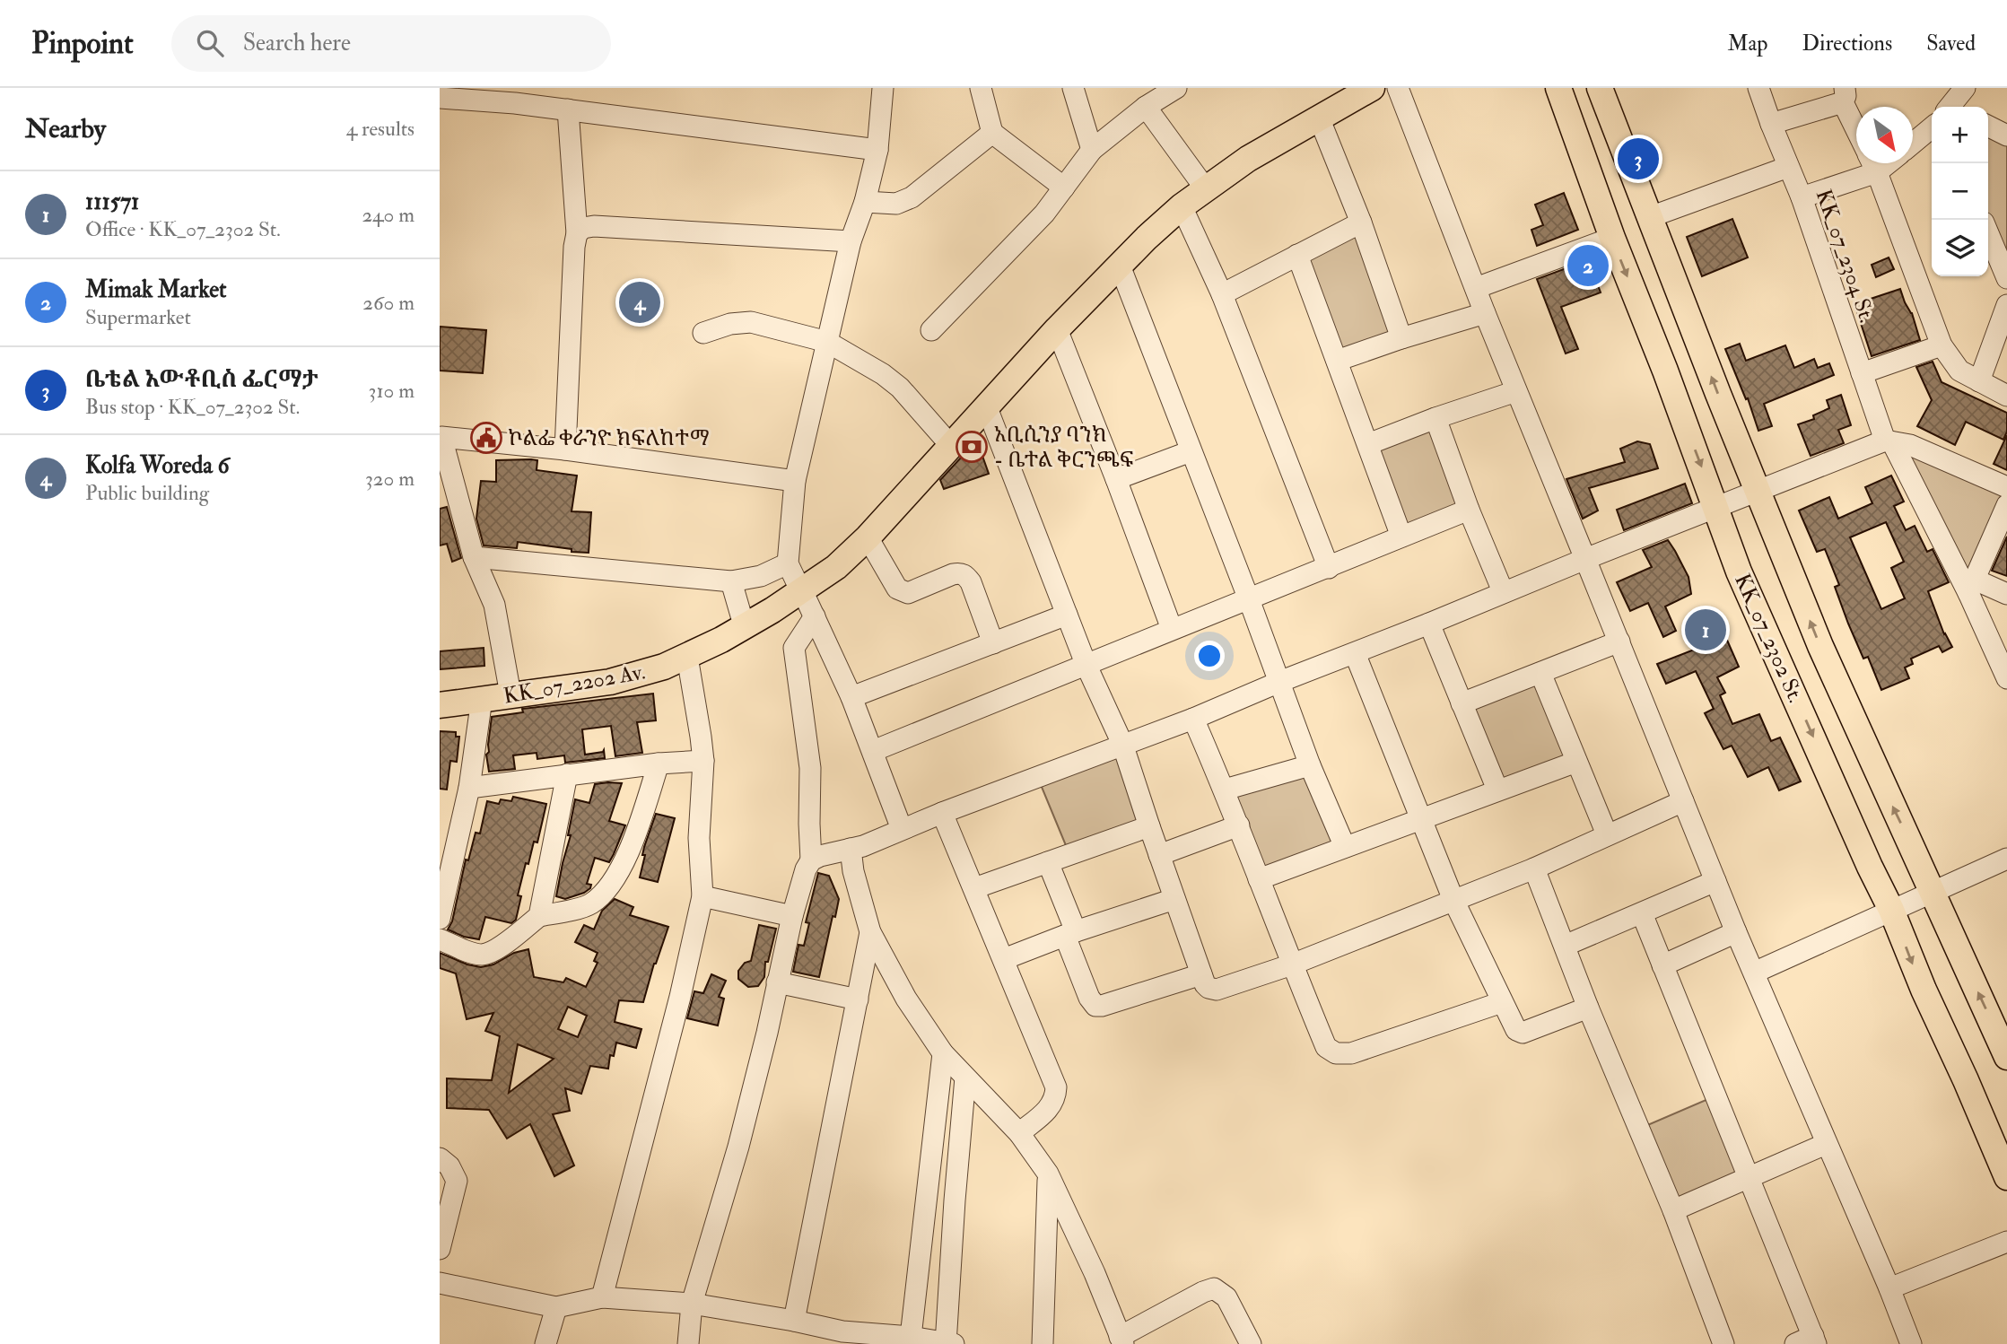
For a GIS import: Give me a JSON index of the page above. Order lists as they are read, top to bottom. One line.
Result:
{"streets":{"main road":["KK_07_2302 St.","KK_07_2202 Av."],"street":["KK_07_2304 St."]},"places":{"public building":["ኮልፌ ቀራንዮ ክፍለከተማ"],"bank":["አቢሲንያ ባንክ - ቤተል ቅርንጫፍ"]},"north":"bottom right","page":{"header":"Pinpoint","search":"Search here","nav":["Map","Directions","Saved"],"heading":["Nearby","4 results"],"map_buttons":["+","−"],"pins":["3","2","4","1"],"list":[{"mark":"1","name":"111571","note":"Office · KK_07_2302 St.","value":"240 m"},{"mark":"2","name":"Mimak Market","note":"Supermarket","value":"260 m"},{"mark":"3","name":"ቤቴል አውቶቢስ ፌርማታ","note":"Bus stop · KK_07_2302 St.","value":"310 m"},{"mark":"4","name":"Kolfa Woreda 6","note":"Public building","value":"320 m"}]}}
